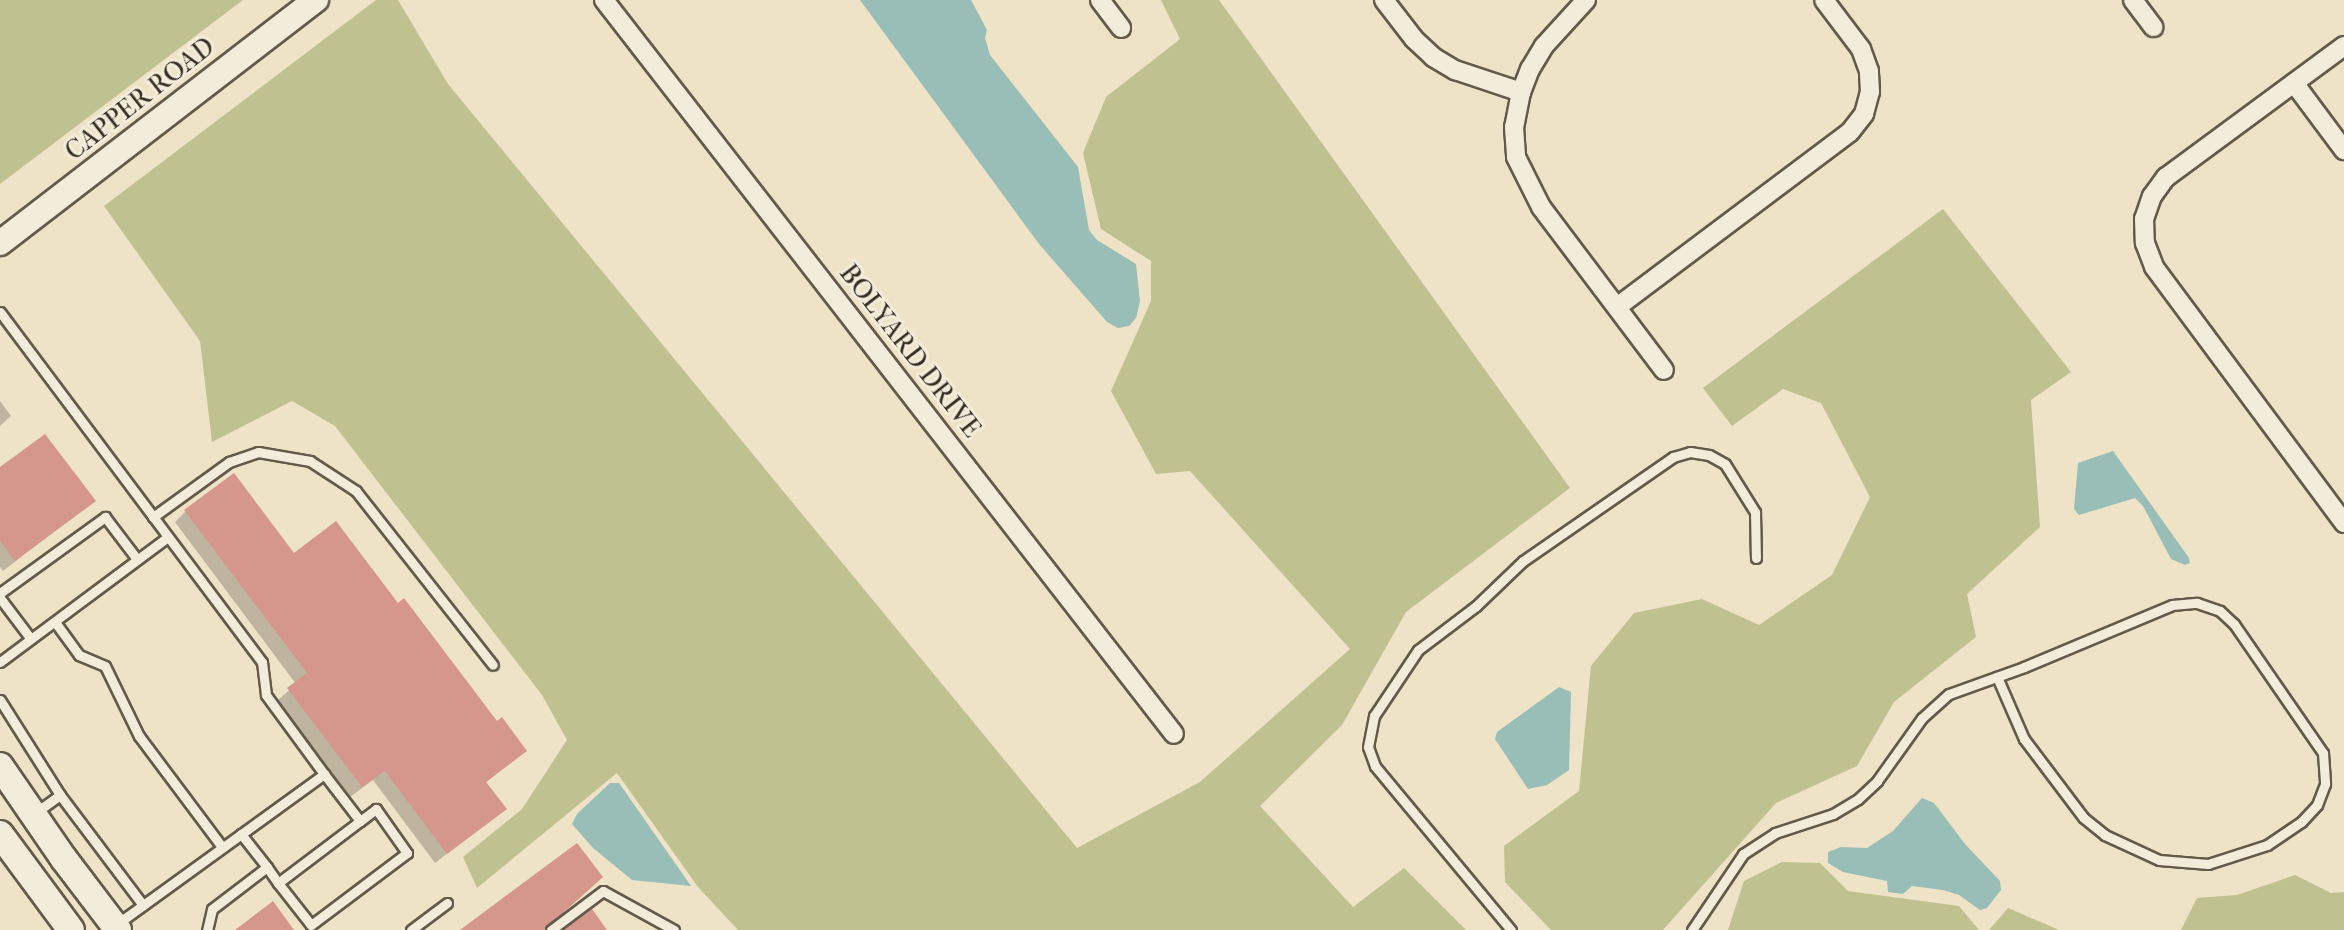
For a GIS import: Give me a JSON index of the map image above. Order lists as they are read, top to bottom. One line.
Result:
{"streets":{"street":["CAPPER ROAD","BOLYARD DRIVE"]}}
